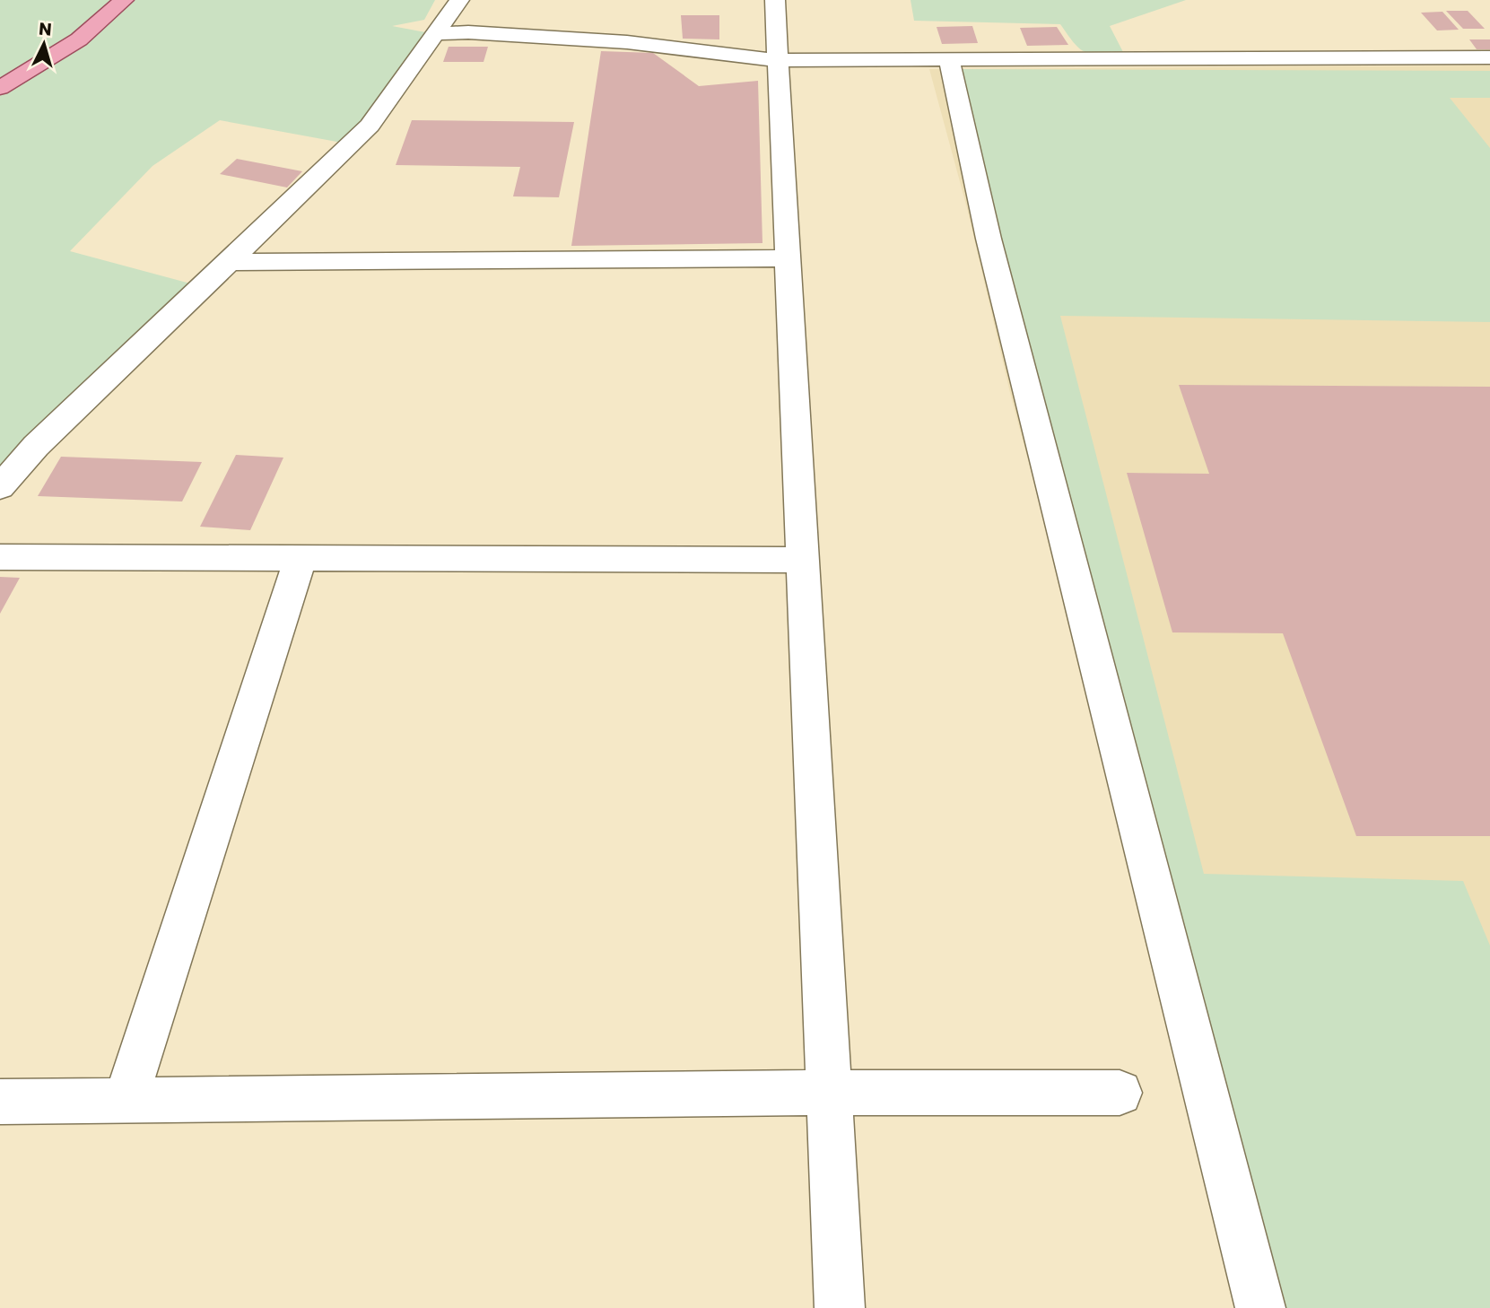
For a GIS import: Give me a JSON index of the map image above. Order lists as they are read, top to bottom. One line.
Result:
{"north":"top"}
